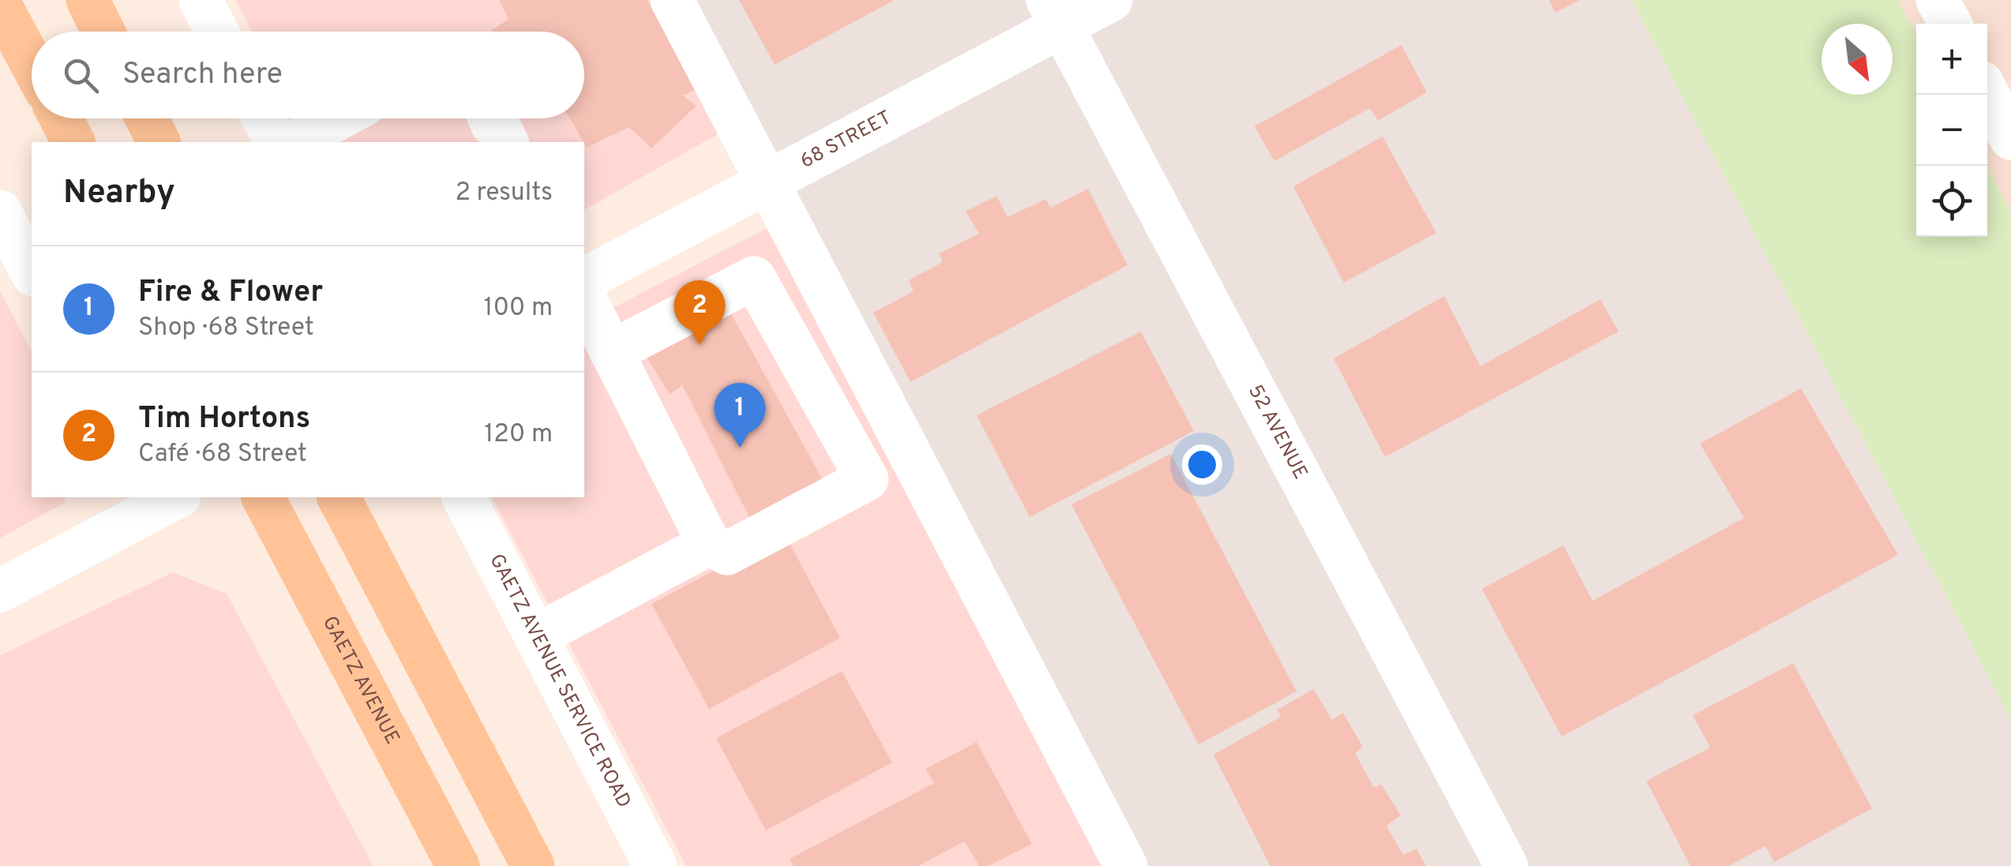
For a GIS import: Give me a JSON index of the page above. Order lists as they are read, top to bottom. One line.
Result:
{"streets":{"main road":["GAETZ AVENUE"],"street":["68 STREET","52 AVENUE","GAETZ AVENUE SERVICE ROAD"]},"crossings":[["68 STREET","52 AVENUE"]],"north":"bottom right","page":{"map_buttons":["+","−"],"search":"Search here","heading":["Nearby","2 results"],"list":[{"mark":"1","name":"Fire & Flower","note":"Shop · 68 Street","value":"100 m"},{"mark":"2","name":"Tim Hortons","note":"Café · 68 Street","value":"120 m"}],"pins":["2","1"]}}
